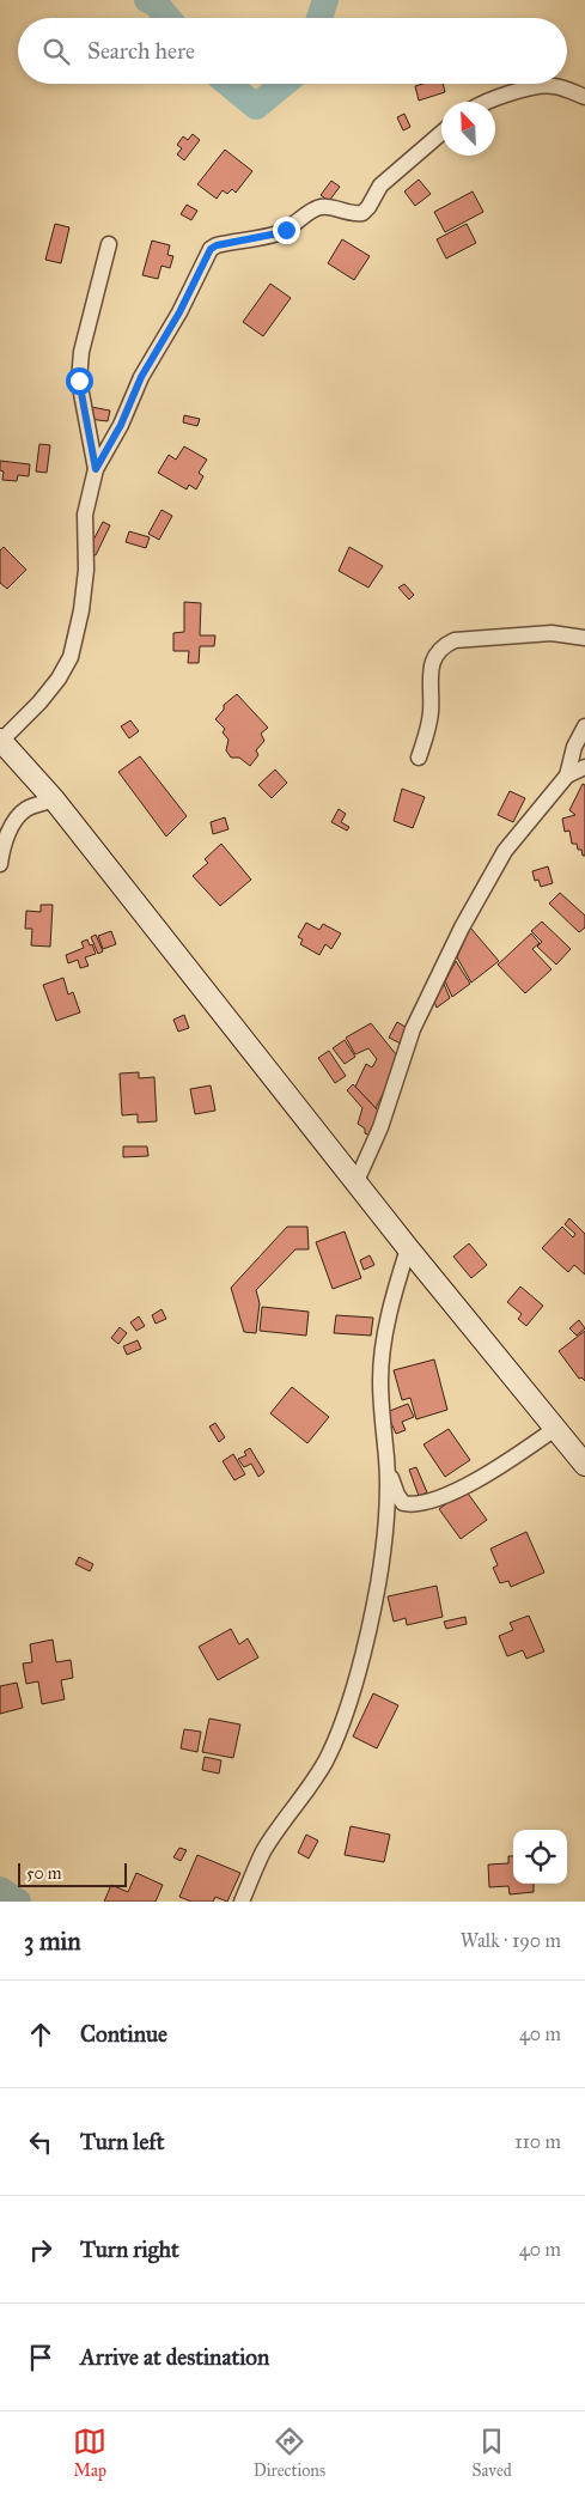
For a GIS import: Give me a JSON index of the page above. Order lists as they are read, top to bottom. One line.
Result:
{"scale_bar":"50 m","north":"top left","page":{"search":"Search here","scale":"50 m","heading":["3 min","Walk · 190 m"],"list":[["Continue","40 m"],["Turn left","110 m"],["Turn right","40 m"],"Arrive at destination"],"nav":["Map","Directions","Saved"]}}
